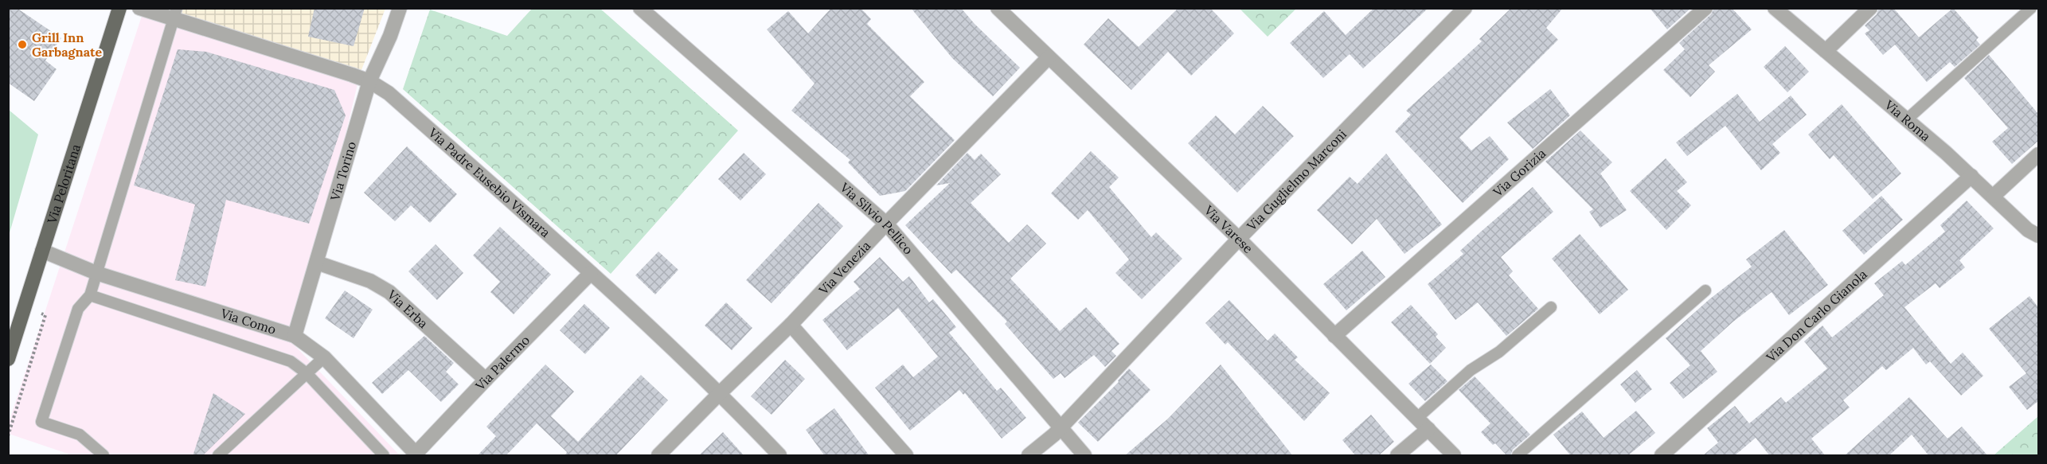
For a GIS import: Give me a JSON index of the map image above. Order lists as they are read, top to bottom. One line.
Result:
{"streets":{"main road":["Via Peloritana"],"street":["Via Roma","Via Torino","Via Gorizia","Via Guglielmo Marconi","Via Padre Eusebio Vismara","Via Silvio Pellico","Via Varese","Via Venezia","Via Erba","Via Don Carlo Gianola","Via Como","Via Palermo"]},"crossings":[["Via Roma","Via Don Carlo Gianola"],["Via Torino","Via Padre Eusebio Vismara"],["Via Torino","Via Erba"],["Via Torino","Via Como"],["Via Gorizia","Via Varese"],["Via Guglielmo Marconi","Via Silvio Pellico"],["Via Guglielmo Marconi","Via Varese"],["Via Padre Eusebio Vismara","Via Venezia"],["Via Padre Eusebio Vismara","Via Palermo"],["Via Peloritana","Via Como"],["Via Silvio Pellico","Via Venezia"],["Via Varese","Via Venezia"],["Via Erba","Via Palermo"],["Via Como","Via Palermo"]],"places":["Grill Inn Garbagnate"]}
